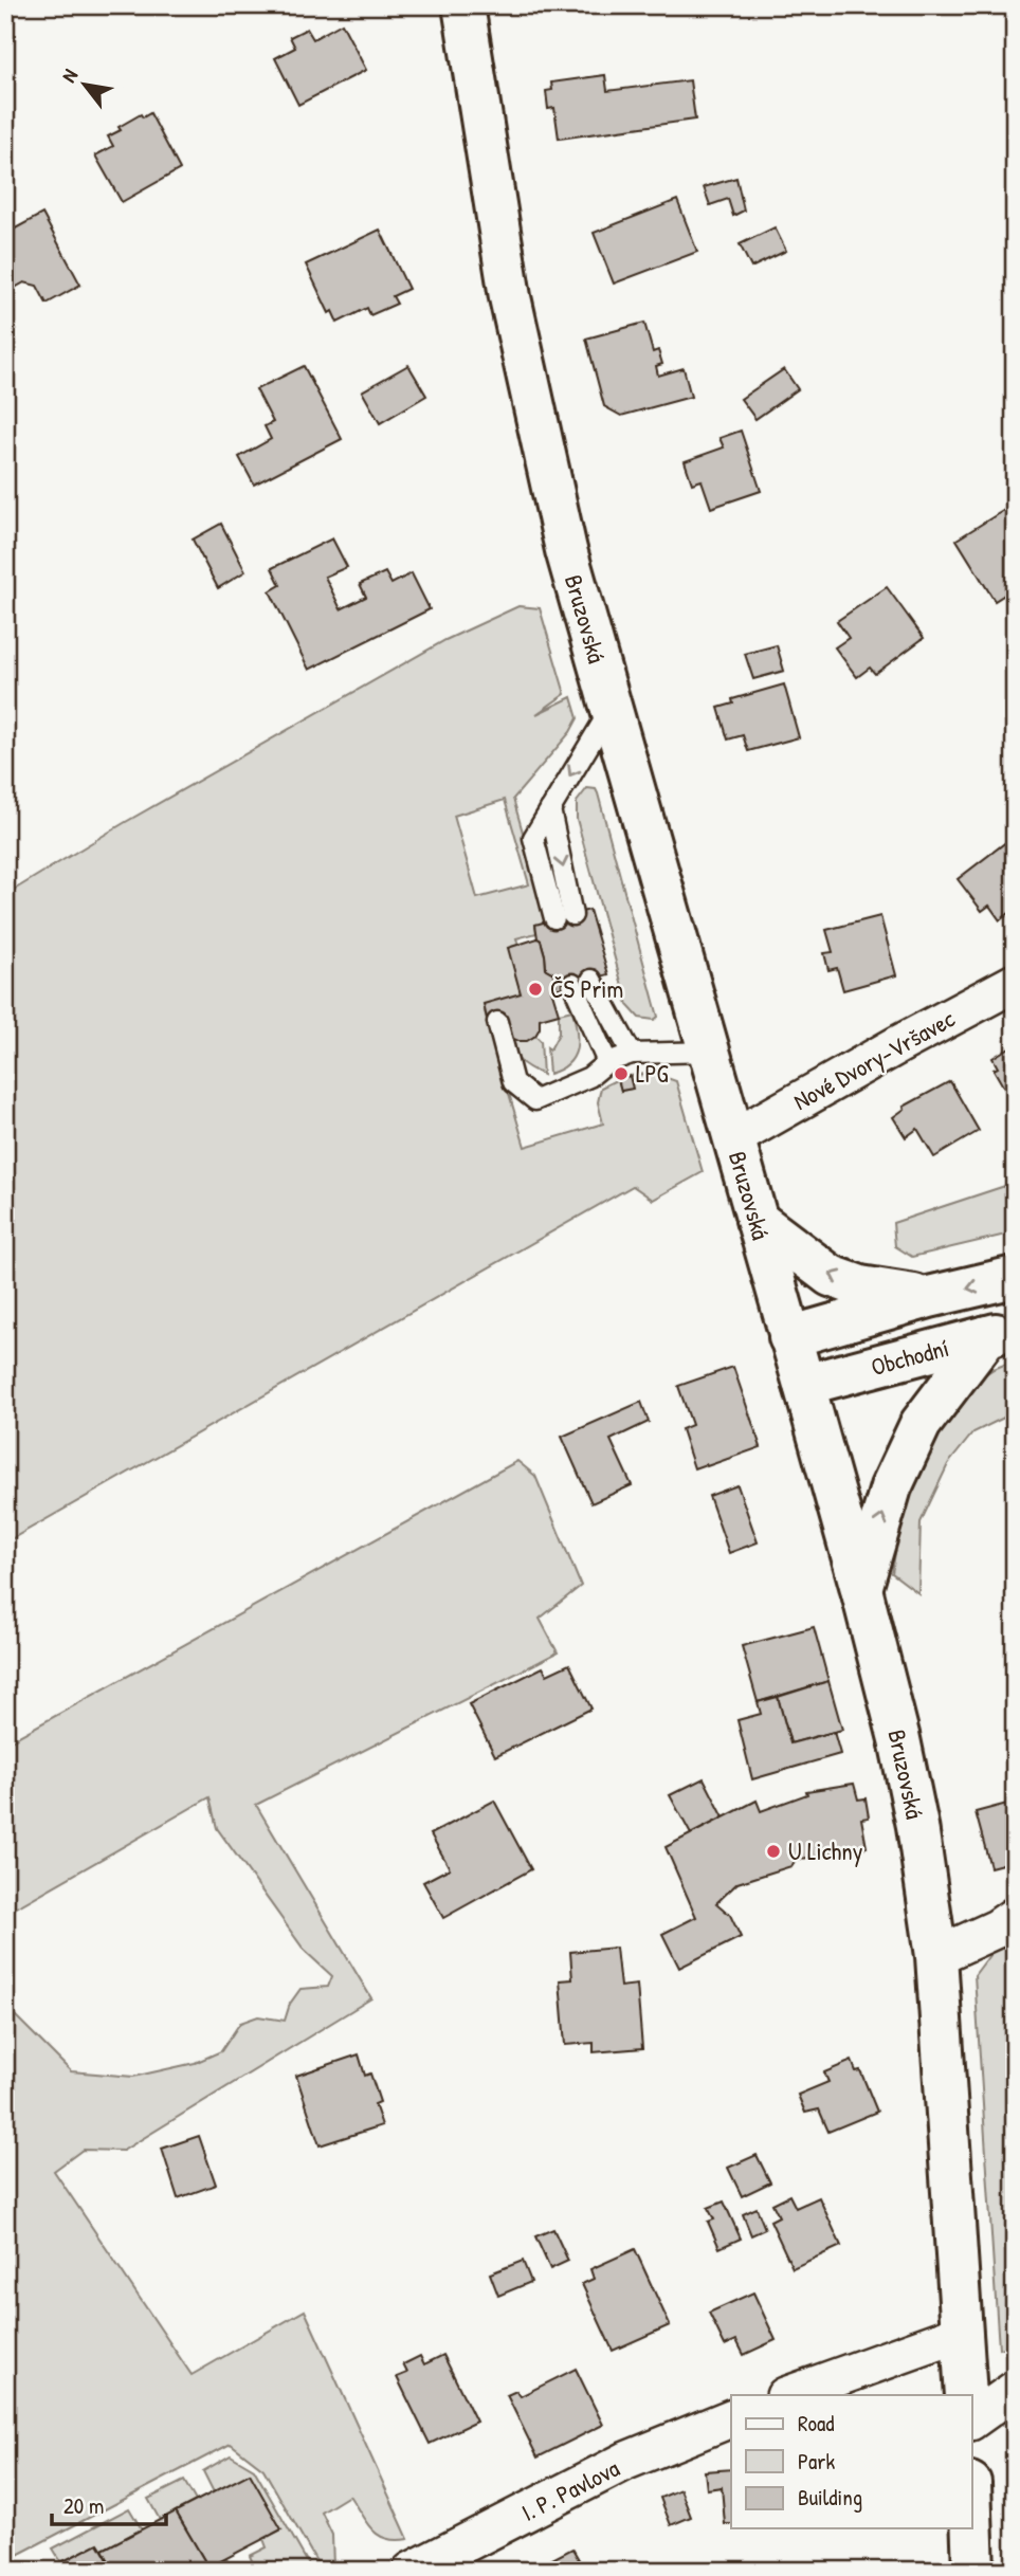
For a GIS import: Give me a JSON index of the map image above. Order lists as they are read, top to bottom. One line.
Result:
{"streets":{"main road":["Bruzovská","Obchodní"],"street":["Nové Dvory-Vršavec","I. P. Pavlova"]},"crossings":[["Bruzovská","Nové Dvory-Vršavec"],["Bruzovská","Obchodní"]],"places":["ČS Prim","LPG","U Lichny"],"legend":["Road","Park","Building"],"scale_bar":"20 m","north":"top left"}
